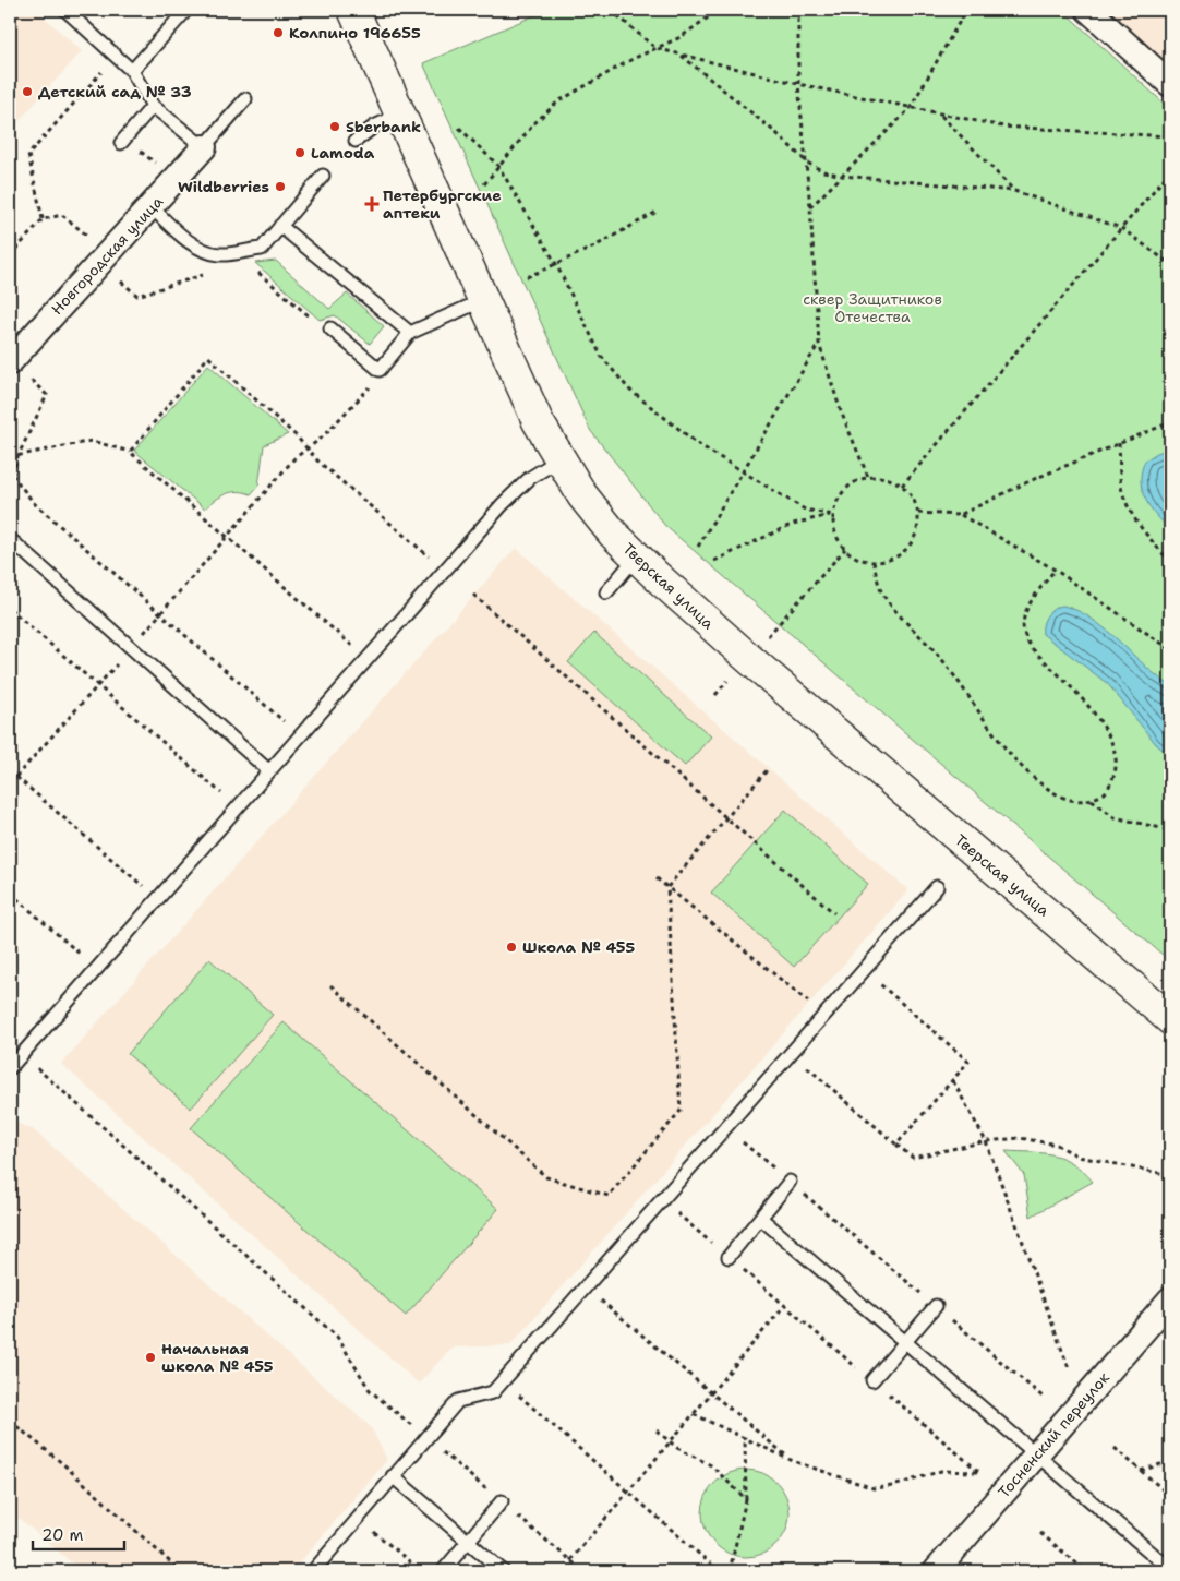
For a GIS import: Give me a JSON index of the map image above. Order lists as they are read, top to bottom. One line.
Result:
{"streets":{"street":["Новгородская улица","Тверская улица","Тосненский переулок"]},"parks":["сквер Защитников Отечества"],"places":{"other":["Колпино 196655","Детский сад № 33","Sberbank","Lamoda","Wildberries","Школа № 455","Начальная школа № 455"],"health":["Петербургские аптеки"]},"scale_bar":"20 m"}
